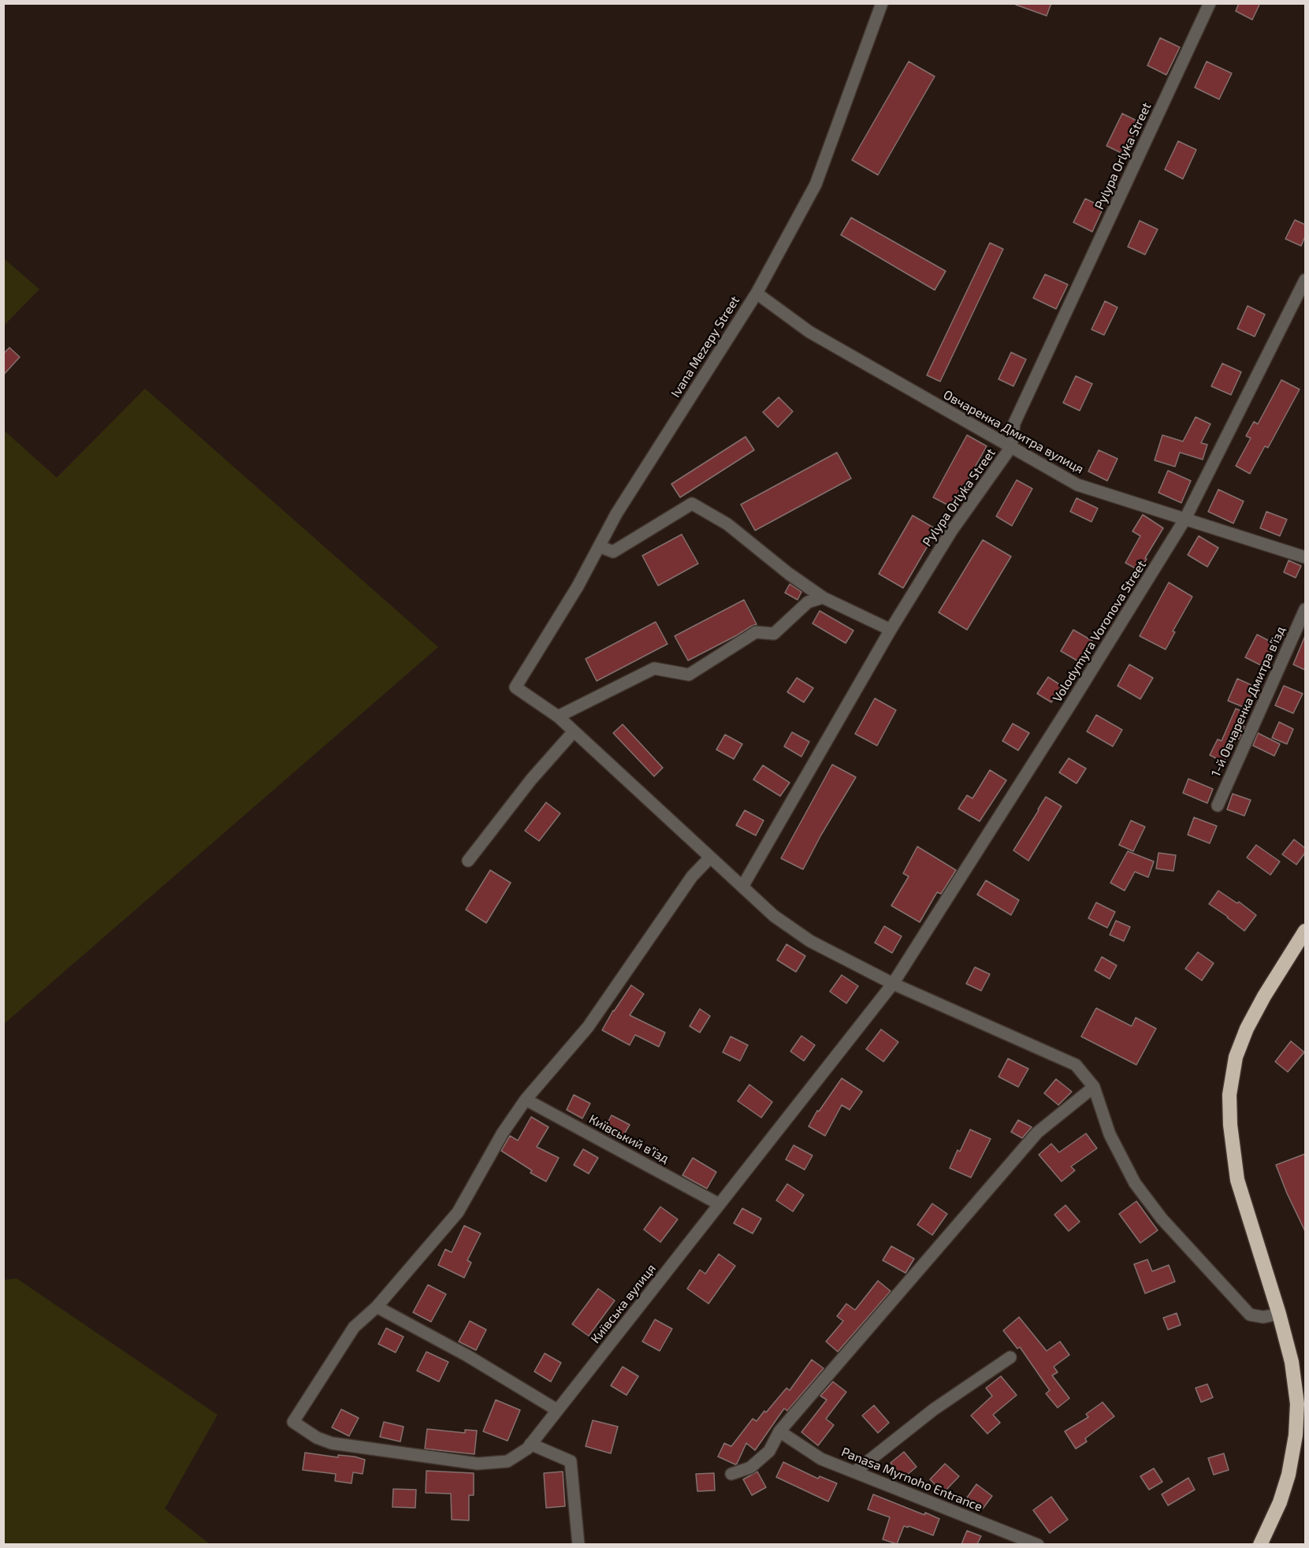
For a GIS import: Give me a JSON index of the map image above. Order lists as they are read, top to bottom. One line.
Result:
{"streets":{"street":["Pylypa Orlyka Street","Ivana Mezepy Street","Овчаренка Дмитра вулиця","Volodymyra Voronova Street","1-й Овчаренка Дмитра в’їзд","Київський в’їзд","Київська вулиця","Panasa Myrnoho Entrance"]},"crossings":[["Pylypa Orlyka Street","Овчаренка Дмитра вулиця"],["Ivana Mezepy Street","Овчаренка Дмитра вулиця"],["Овчаренка Дмитра вулиця","Volodymyra Voronova Street"],["Volodymyra Voronova Street","Київська вулиця"],["Київський в’їзд","Київська вулиця"]]}
